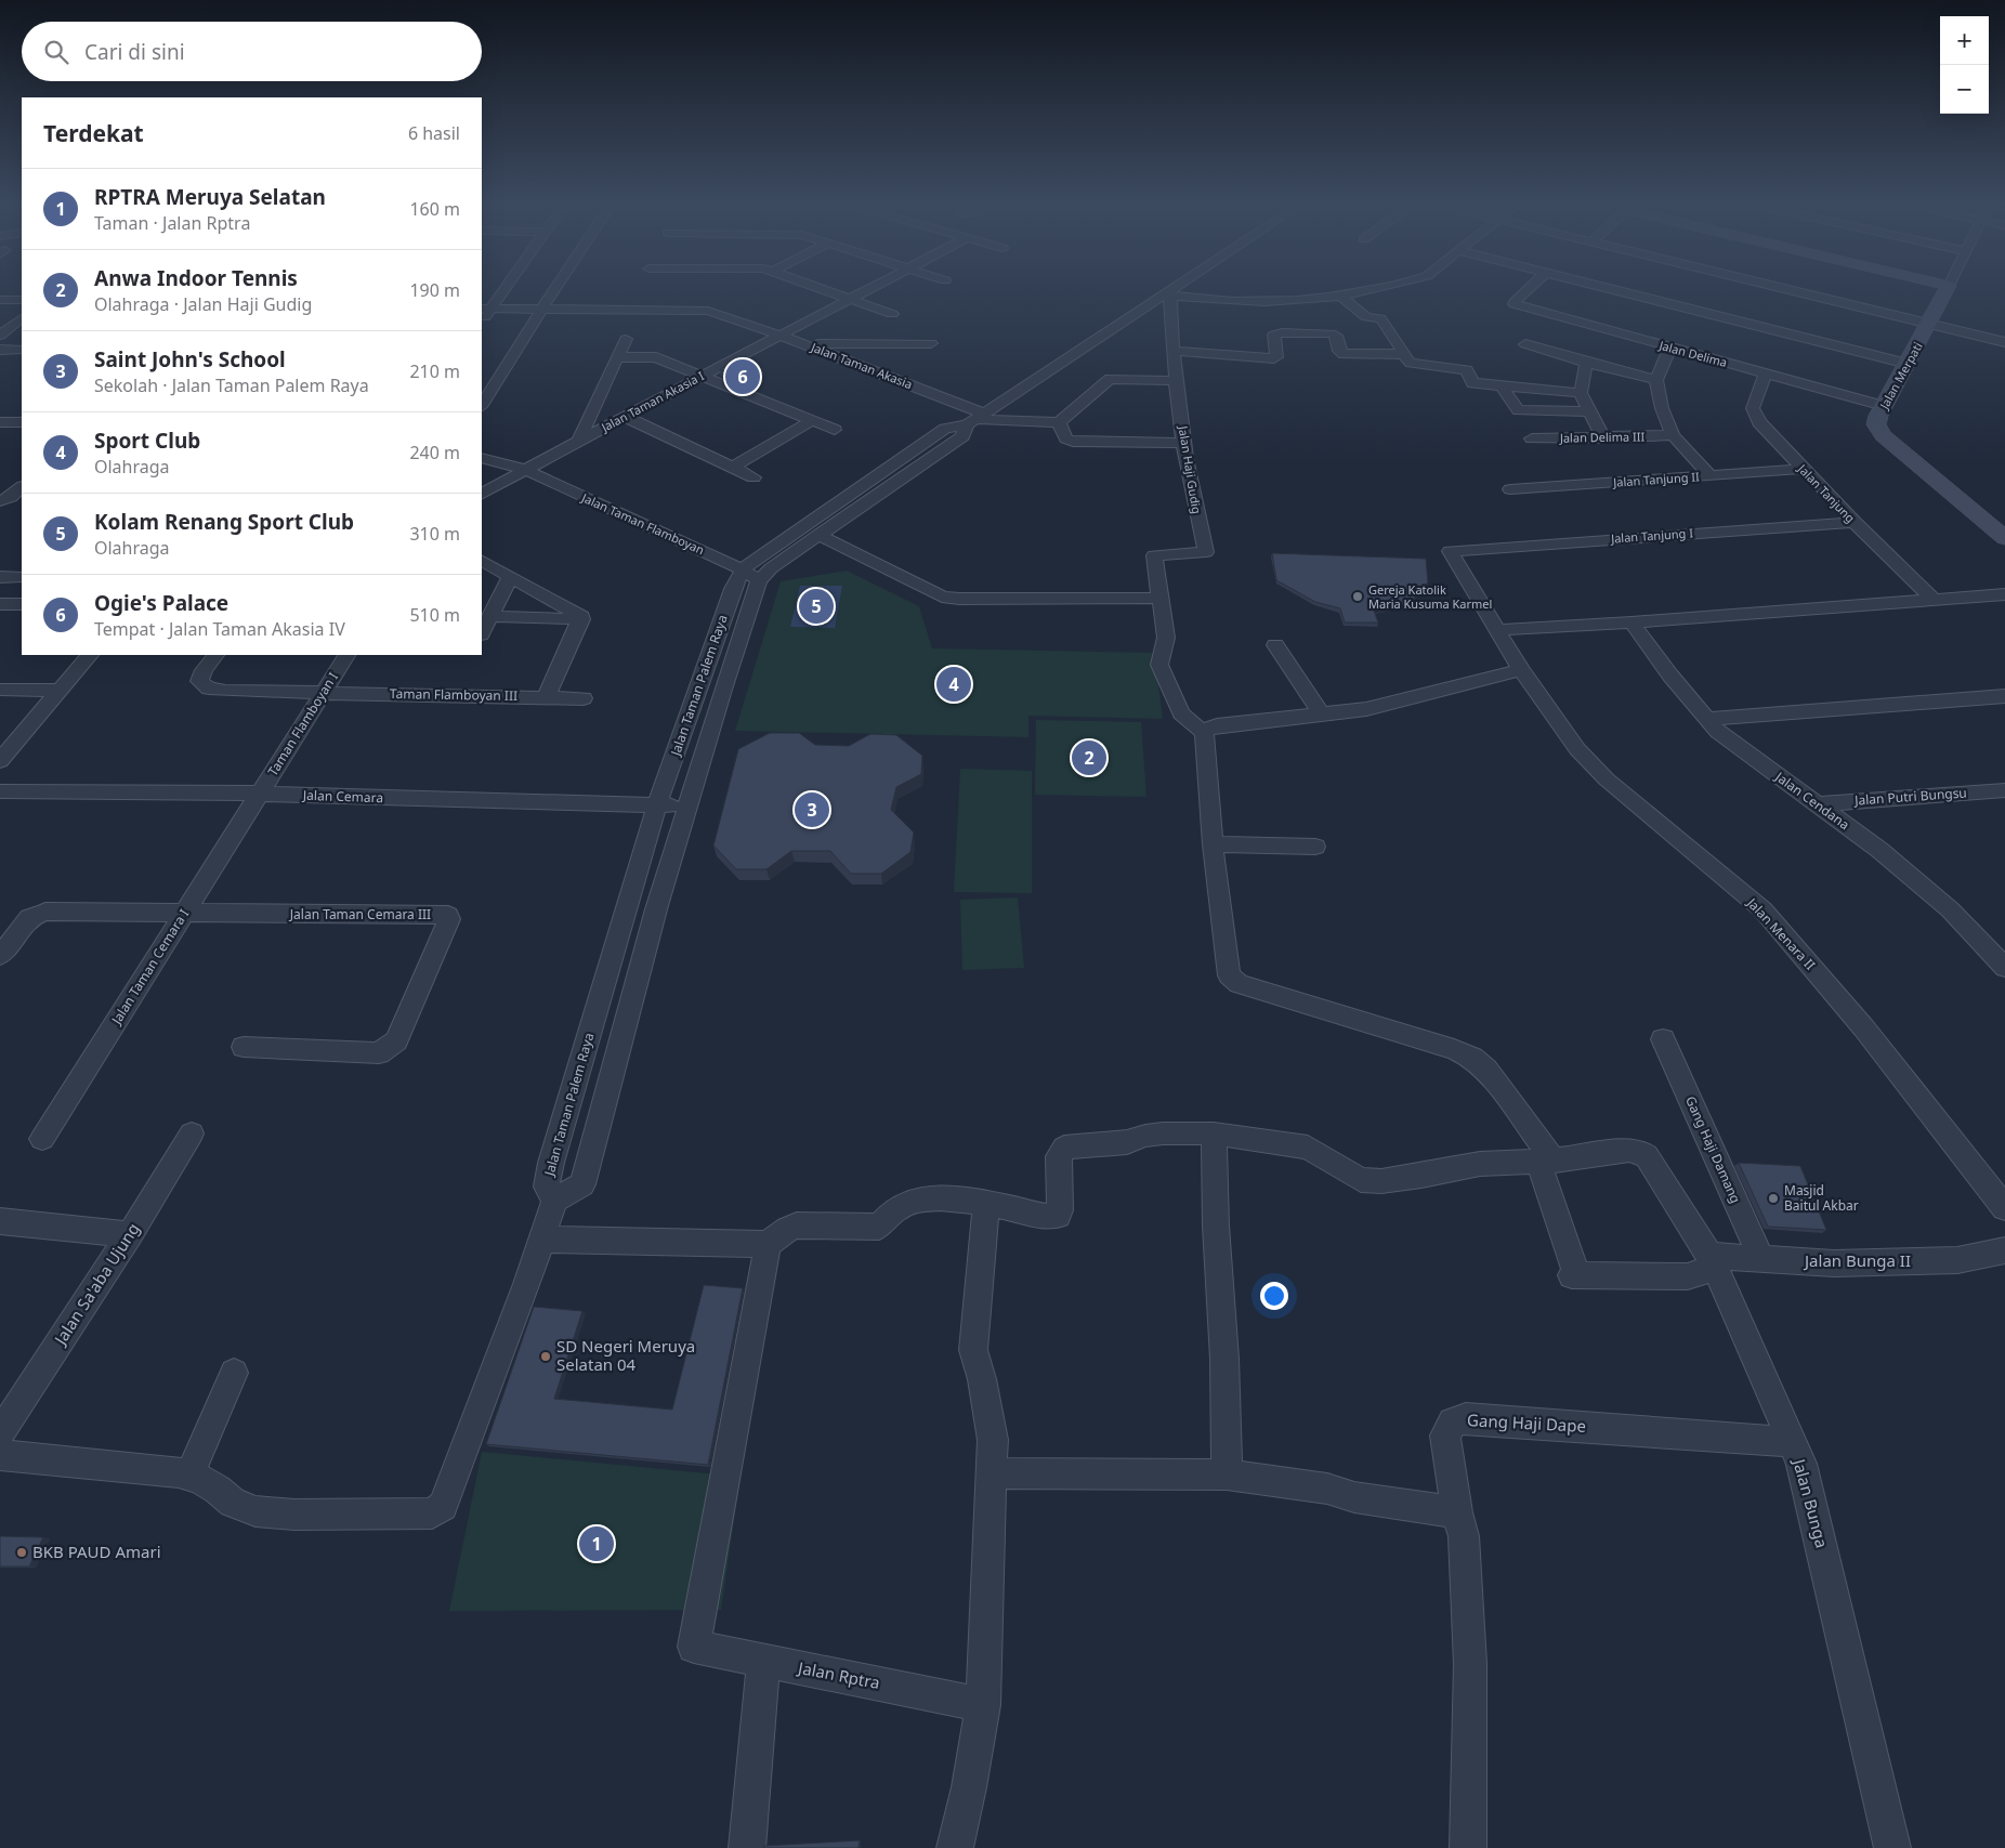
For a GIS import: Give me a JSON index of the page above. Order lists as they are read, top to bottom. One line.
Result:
{"streets":{"street":["Jalan Delima","Jalan Taman Akasia","Jalan Merpati","Jalan Taman Akasia I","Jalan Delima III","Jalan Haji Gudig","Jalan Tanjung II","Jalan Tanjung","Jalan Taman Flamboyan","Jalan Tanjung I","Jalan Taman Palem Raya","Taman Flamboyan III","Taman Flamboyan I","Jalan Cemara","Jalan Putri Bungsu","Jalan Cendana","Jalan Taman Cemara III","Jalan Menara II","Jalan Taman Cemara I","Gang Haji Damang","Jalan Bunga II","Jalan Sa'aba Ujung","Gang Haji Dape","Jalan Bunga","Jalan Rptra"]},"crossings":[["Jalan Delima","Jalan Merpati"],["Jalan Delima","Jalan Tanjung"],["Jalan Taman Akasia","Jalan Taman Akasia I"],["Jalan Taman Akasia","Jalan Taman Palem Raya"],["Jalan Taman Akasia I","Jalan Taman Flamboyan"],["Jalan Haji Gudig","Jalan Taman Palem Raya"],["Jalan Tanjung II","Jalan Tanjung"],["Jalan Tanjung","Jalan Tanjung I"],["Jalan Taman Flamboyan","Jalan Taman Palem Raya"],["Jalan Tanjung I","Jalan Menara II"],["Jalan Taman Palem Raya","Jalan Cemara"],["Taman Flamboyan III","Taman Flamboyan I"],["Taman Flamboyan I","Jalan Cemara"],["Taman Flamboyan I","Jalan Taman Cemara I"],["Jalan Cemara","Jalan Taman Cemara I"],["Jalan Putri Bungsu","Jalan Cendana"],["Jalan Taman Cemara III","Jalan Taman Cemara I"],["Gang Haji Damang","Jalan Bunga II"],["Jalan Bunga II","Jalan Bunga"],["Gang Haji Dape","Jalan Bunga"]],"places":["Gereja Katolik Maria Kusuma Karmel","Masjid Baitul Akbar","SD Negeri Meruya Selatan 04","BKB PAUD Amari"],"page":{"map_buttons":["+","−"],"search":"Cari di sini","heading":["Terdekat","6 hasil"],"list":[{"mark":"1","name":"RPTRA Meruya Selatan","note":"Taman · Jalan Rptra","value":"160 m"},{"mark":"2","name":"Anwa Indoor Tennis","note":"Olahraga · Jalan Haji Gudig","value":"190 m"},{"mark":"3","name":"Saint John's School","note":"Sekolah · Jalan Taman Palem Raya","value":"210 m"},{"mark":"4","name":"Sport Club","note":"Olahraga","value":"240 m"},{"mark":"5","name":"Kolam Renang Sport Club","note":"Olahraga","value":"310 m"},{"mark":"6","name":"Ogie's Palace","note":"Tempat · Jalan Taman Akasia IV","value":"510 m"}],"pins":["6","5","4","2","3","1"]}}
